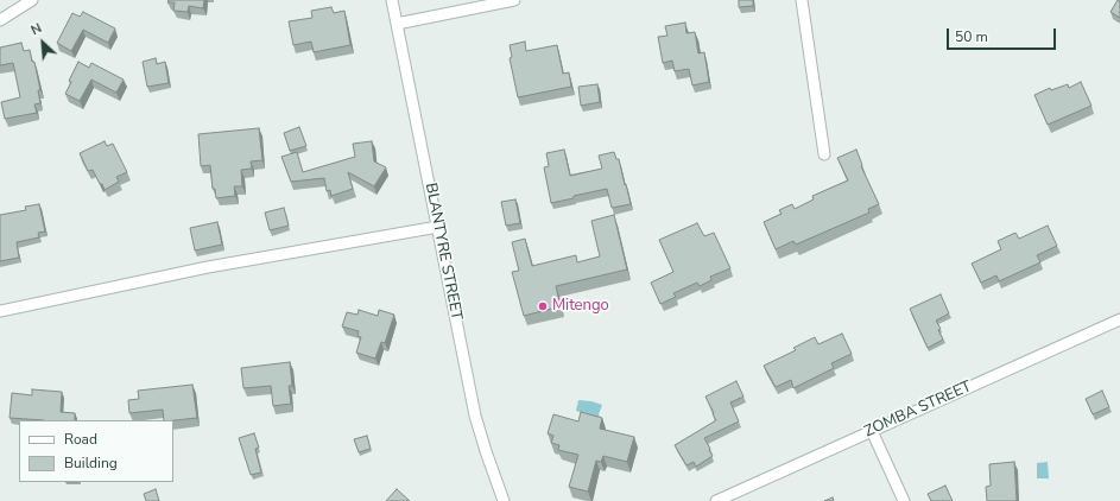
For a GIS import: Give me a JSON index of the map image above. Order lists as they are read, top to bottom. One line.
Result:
{"streets":{"street":["BLANTYRE STREET","ZOMBA STREET"]},"places":["Mitengo"],"legend":["Road","Building"],"scale_bar":"50 m","north":"top left"}
